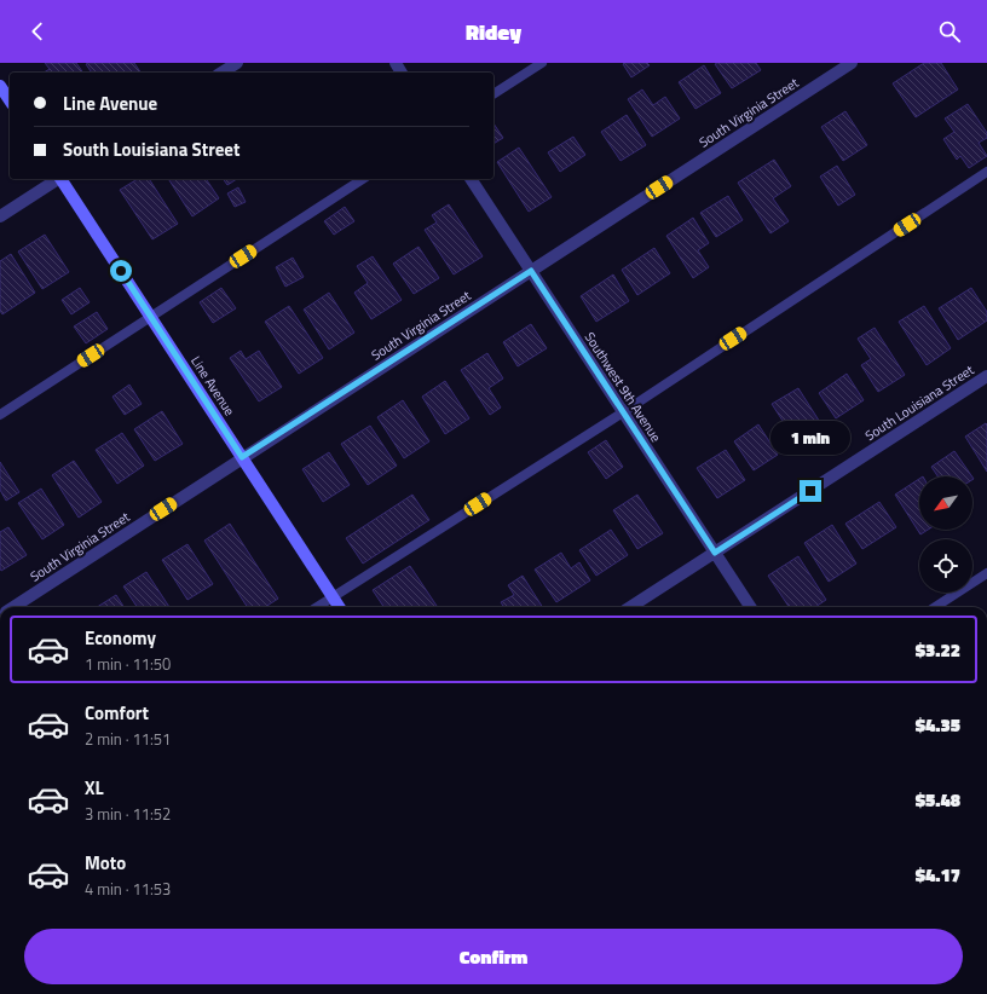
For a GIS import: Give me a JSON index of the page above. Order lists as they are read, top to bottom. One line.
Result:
{"streets":{"main road":["Line Avenue"],"street":["South Virginia Street","Southwest 9th Avenue","South Louisiana Street"]},"crossings":[["South Virginia Street","Line Avenue"],["South Virginia Street","Southwest 9th Avenue"],["Southwest 9th Avenue","South Louisiana Street"]],"north":"bottom left","page":{"header":"Ridey","banner":["Line Avenue","South Louisiana Street"],"bubble":"1 min","list":[{"name":"Economy","note":"1 min · 11:50","value":"$3.22"},{"name":"Comfort","note":"2 min · 11:51","value":"$4.35"},{"name":"XL","note":"3 min · 11:52","value":"$5.48"},{"name":"Moto","note":"4 min · 11:53","value":"$4.17"}],"buttons":"Confirm"}}
